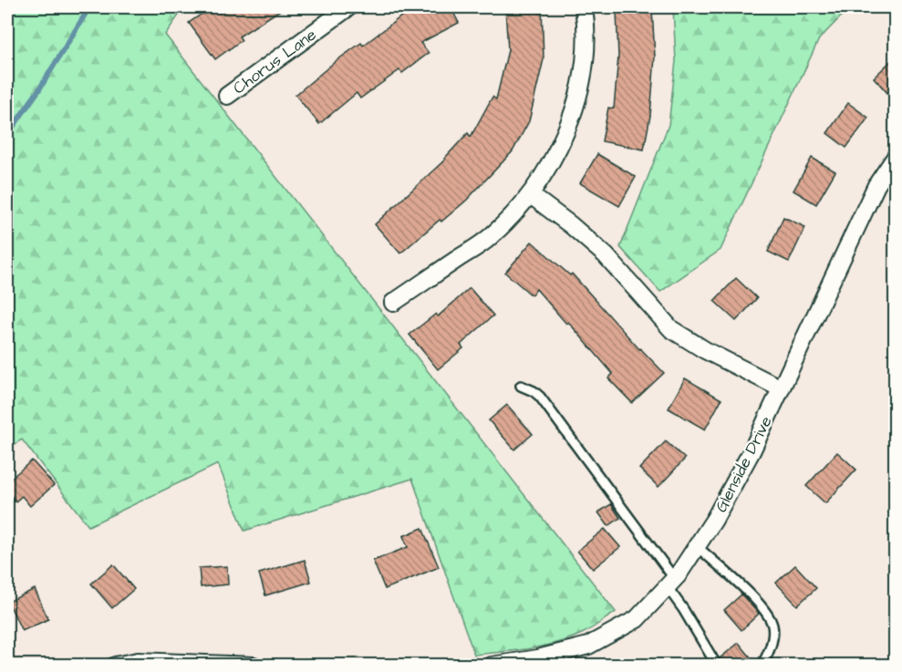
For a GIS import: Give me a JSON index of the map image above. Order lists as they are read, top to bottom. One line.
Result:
{"streets":{"street":["Chorus Lane","Glenside Drive"]}}
